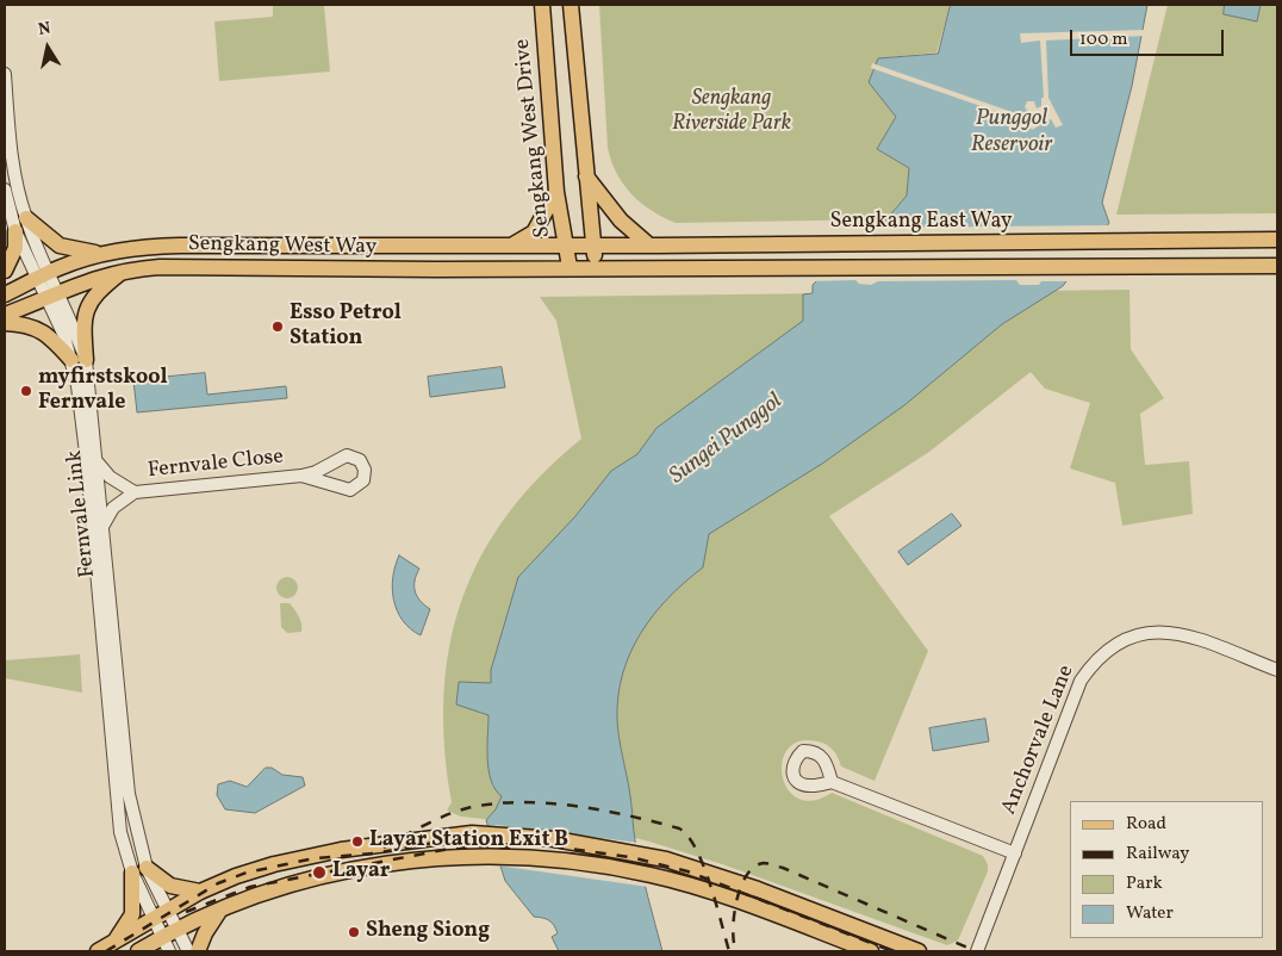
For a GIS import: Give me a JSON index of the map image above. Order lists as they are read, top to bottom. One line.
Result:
{"streets":{"main road":["Sengkang West Drive","Sengkang East Way","Sengkang West Way"],"street":["Fernvale Close","Fernvale Link","Anchorvale Lane"]},"crossings":[["Sengkang West Drive","Sengkang East Way"],["Sengkang West Drive","Sengkang West Way"],["Sengkang East Way","Sengkang West Way"],["Sengkang West Way","Fernvale Link"],["Fernvale Close","Fernvale Link"]],"water":["Punggol Reservoir","Sungei Punggol"],"parks":["Sengkang Riverside Park"],"places":["Esso Petrol Station","myfirstskool Fernvale","Layar Station Exit B","Layar","Sheng Siong"],"legend":["Road","Railway","Park","Water"],"scale_bar":"100 m","north":"top"}
